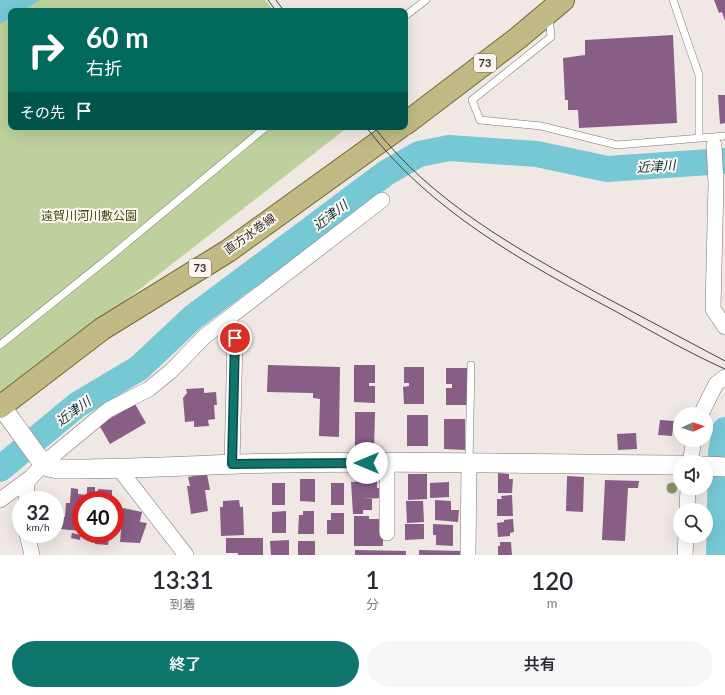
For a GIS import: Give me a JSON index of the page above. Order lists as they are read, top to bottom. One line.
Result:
{"streets":{"main road":["73","直方水巻線"]},"water":["近津川"],"parks":["遠賀川河川敷公園"],"north":"right","page":{"turn":["60 m","右折"],"then":"その先","speed":"32 km/h","limit":"40","eta":["13:31","到着","1","分","120","m"],"buttons":["終了","共有"]}}
